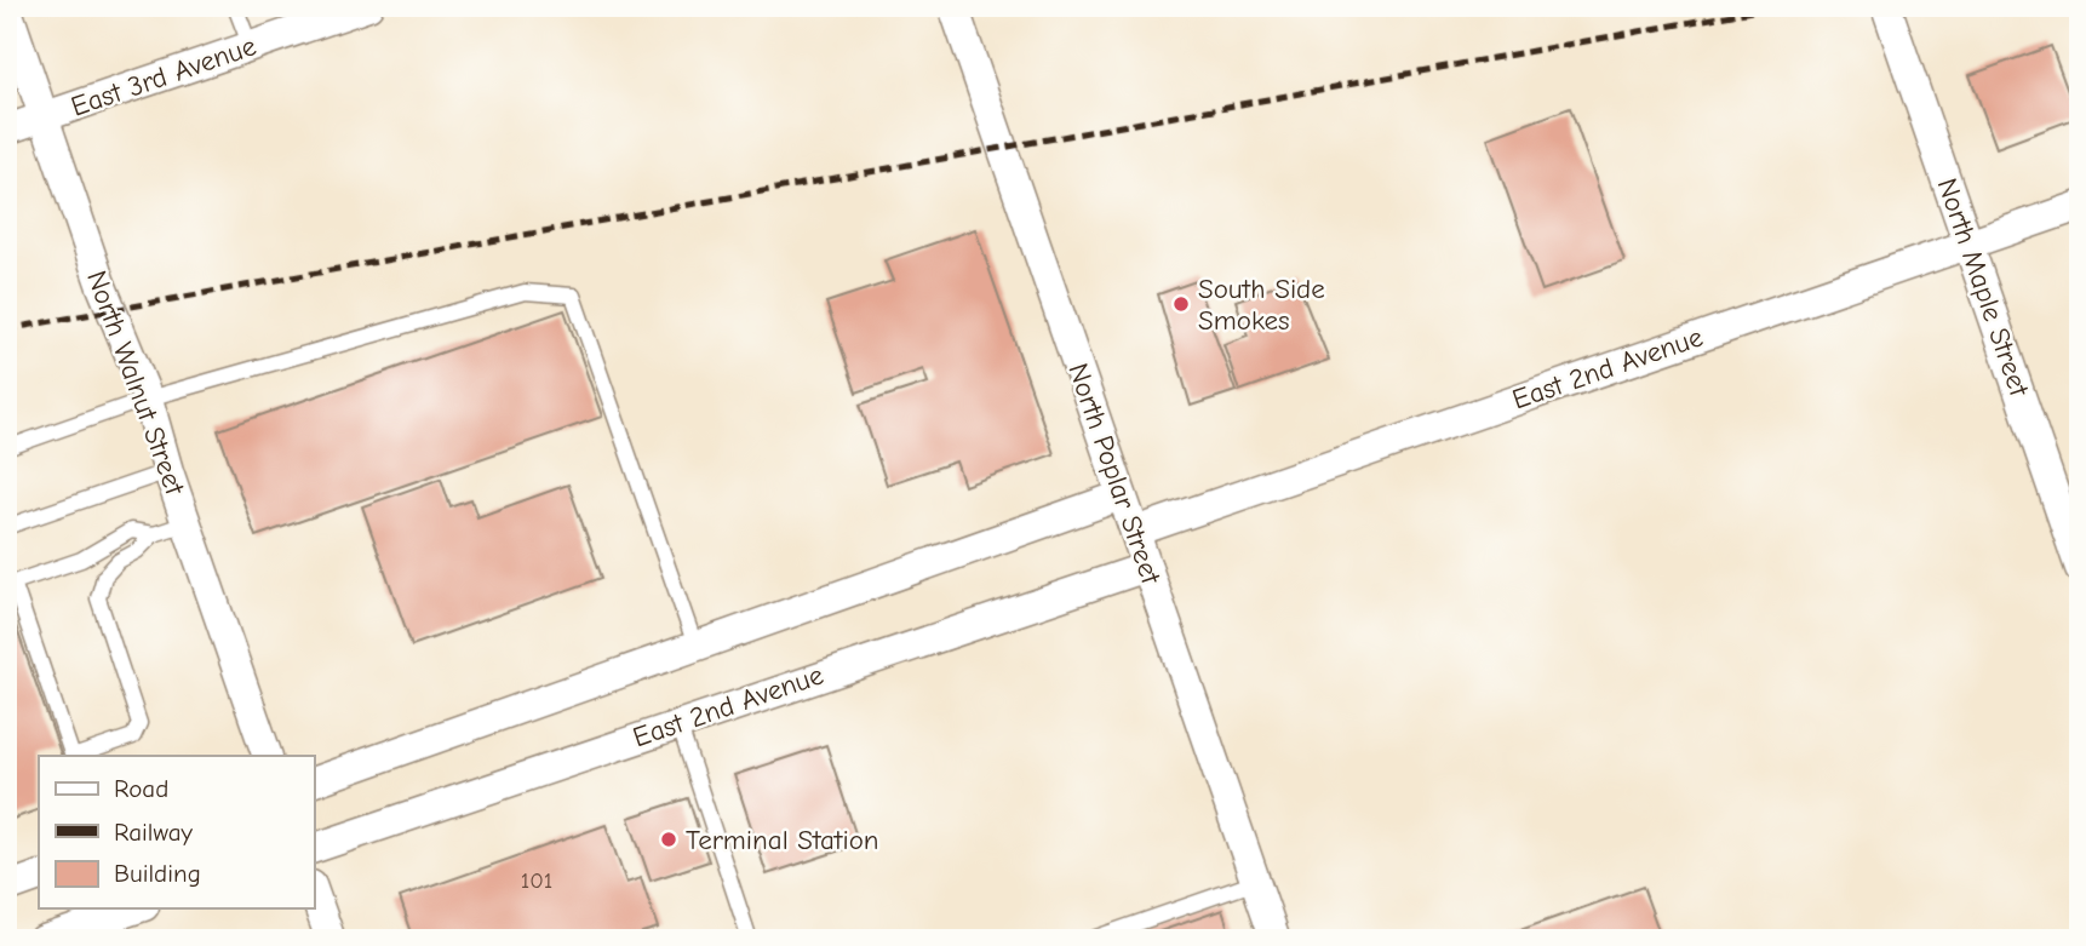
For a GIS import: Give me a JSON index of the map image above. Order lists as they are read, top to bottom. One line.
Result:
{"streets":{"street":["East 3rd Avenue","North Maple Street","East 2nd Avenue","North Walnut Street","North Poplar Street"]},"crossings":[["East 3rd Avenue","North Walnut Street"],["North Maple Street","East 2nd Avenue"],["East 2nd Avenue","North Poplar Street"]],"places":["South Side Smokes","Terminal Station"],"house_numbers":["101"],"legend":["Road","Railway","Building"]}
